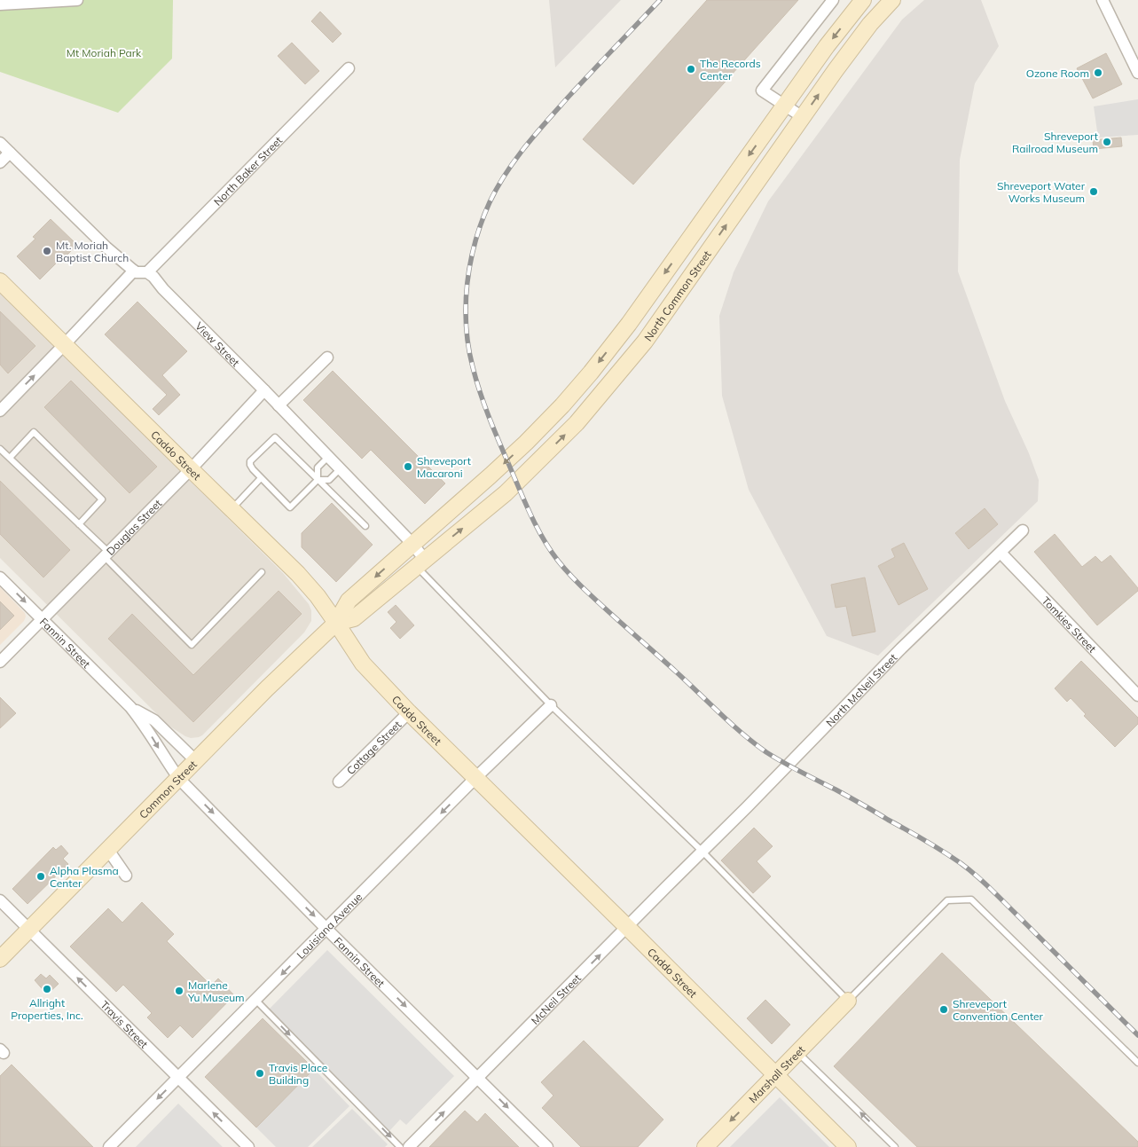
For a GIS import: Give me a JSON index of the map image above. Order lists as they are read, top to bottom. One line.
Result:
{"streets":{"main road":["North Common Street","Caddo Street","Common Street","Marshall Street"],"street":["North Baker Street","View Street","Douglas Street","Tomkies Street","Fannin Street","North McNeil Street","Cottage Street","Louisiana Avenue","McNeil Street","Travis Street"]},"crossings":[["North Baker Street","View Street"],["North Common Street","View Street"],["North Common Street","Common Street"],["View Street","Douglas Street"],["View Street","Common Street"],["Caddo Street","Douglas Street"],["Caddo Street","Cottage Street"],["Caddo Street","Common Street"],["Caddo Street","Louisiana Avenue"],["Caddo Street","McNeil Street"],["Caddo Street","Marshall Street"],["Douglas Street","Fannin Street"],["Tomkies Street","North McNeil Street"],["Fannin Street","Common Street"],["Fannin Street","Louisiana Avenue"],["Fannin Street","McNeil Street"],["North McNeil Street","McNeil Street"],["Common Street","Travis Street"],["Louisiana Avenue","Travis Street"]],"one_way":["Fannin Street","Louisiana Avenue","McNeil Street","Travis Street","Marshall Street"],"parks":["Mt Moriah Park"],"places":["The Records Center","Ozone Room","Shreveport Railroad Museum","Shreveport Water Works Museum","Mt. Moriah Baptist Church","Shreveport Macaroni","Alpha Plasma Center","Allright Properties, Inc.","Marlene Yu Museum","Shreveport Convention Center","Travis Place Building"]}
